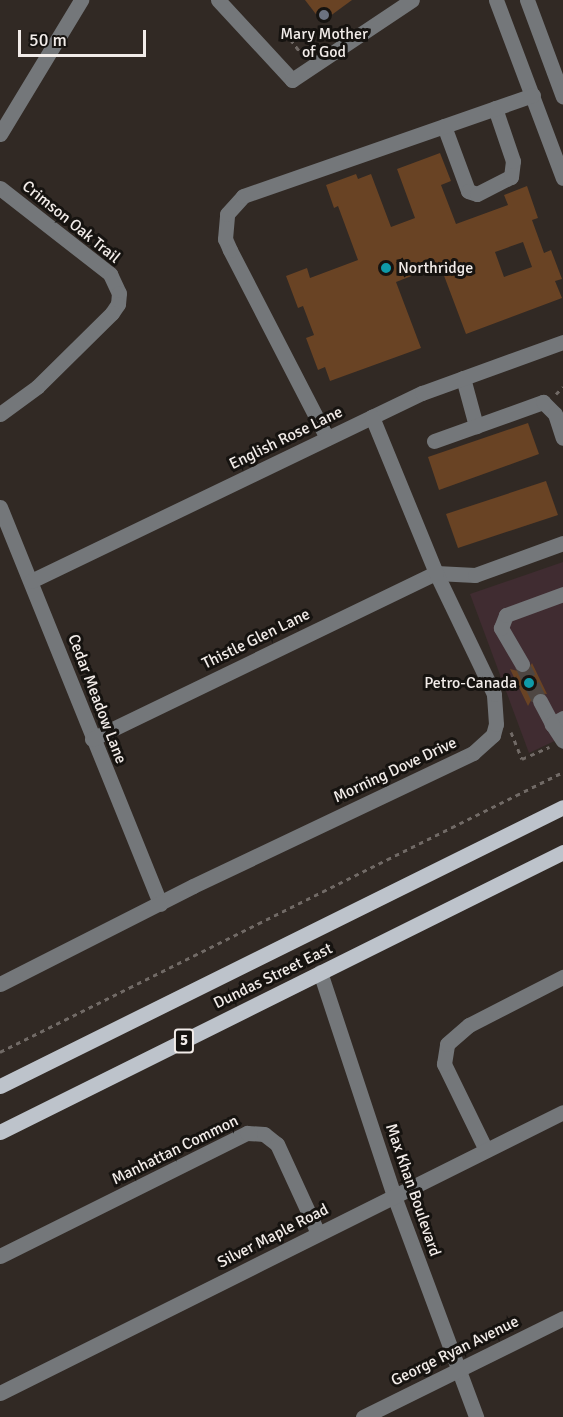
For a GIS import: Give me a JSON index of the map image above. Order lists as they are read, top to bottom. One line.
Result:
{"streets":{"main road":["Dundas Street East","5"],"street":["Crimson Oak Trail","English Rose Lane","Thistle Glen Lane","Cedar Meadow Lane","Morning Dove Drive","Manhattan Common","Max Khan Boulevard","Silver Maple Road","George Ryan Avenue"]},"crossings":[["English Rose Lane","Cedar Meadow Lane"],["Thistle Glen Lane","Cedar Meadow Lane"],["Cedar Meadow Lane","Morning Dove Drive"],["Dundas Street East","Max Khan Boulevard"],["Manhattan Common","Silver Maple Road"],["Max Khan Boulevard","Silver Maple Road"],["Max Khan Boulevard","George Ryan Avenue"]],"places":["Mary Mother of God","Northridge","Petro-Canada"],"scale_bar":"50 m"}
